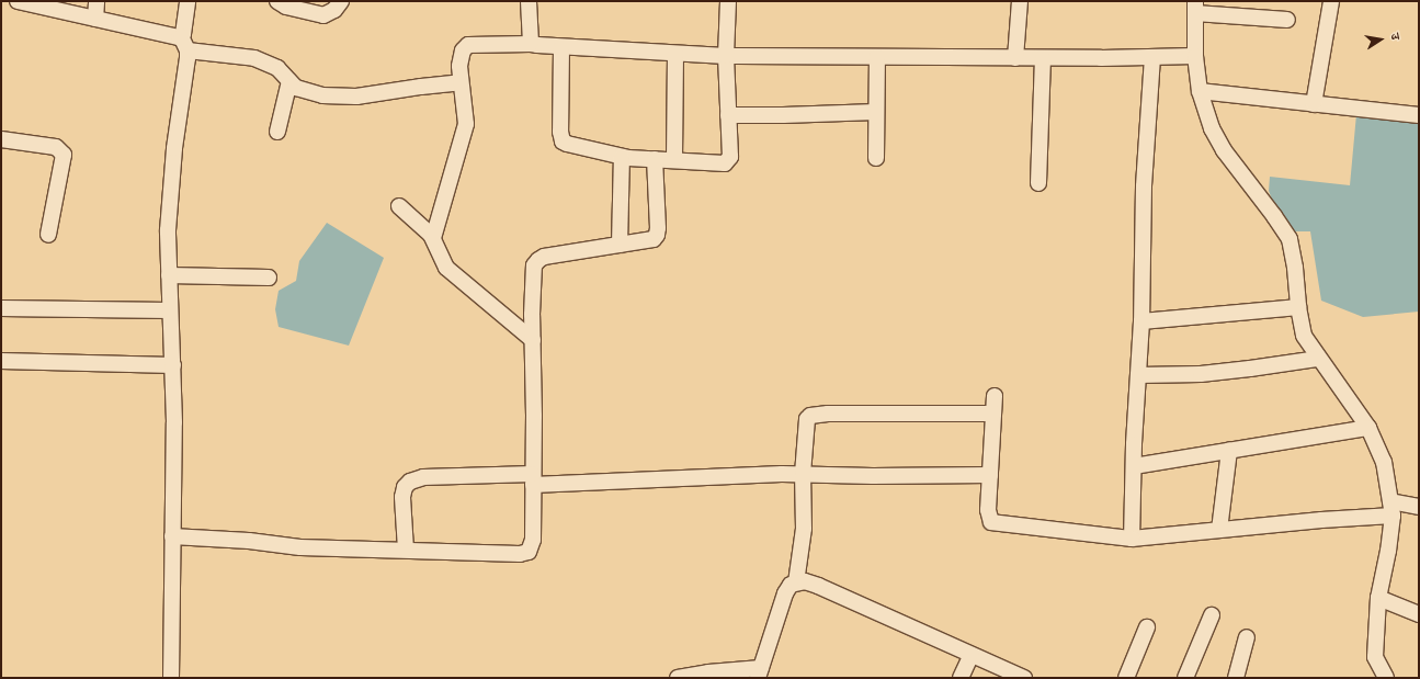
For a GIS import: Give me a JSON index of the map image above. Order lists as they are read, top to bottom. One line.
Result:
{"north":"right"}
